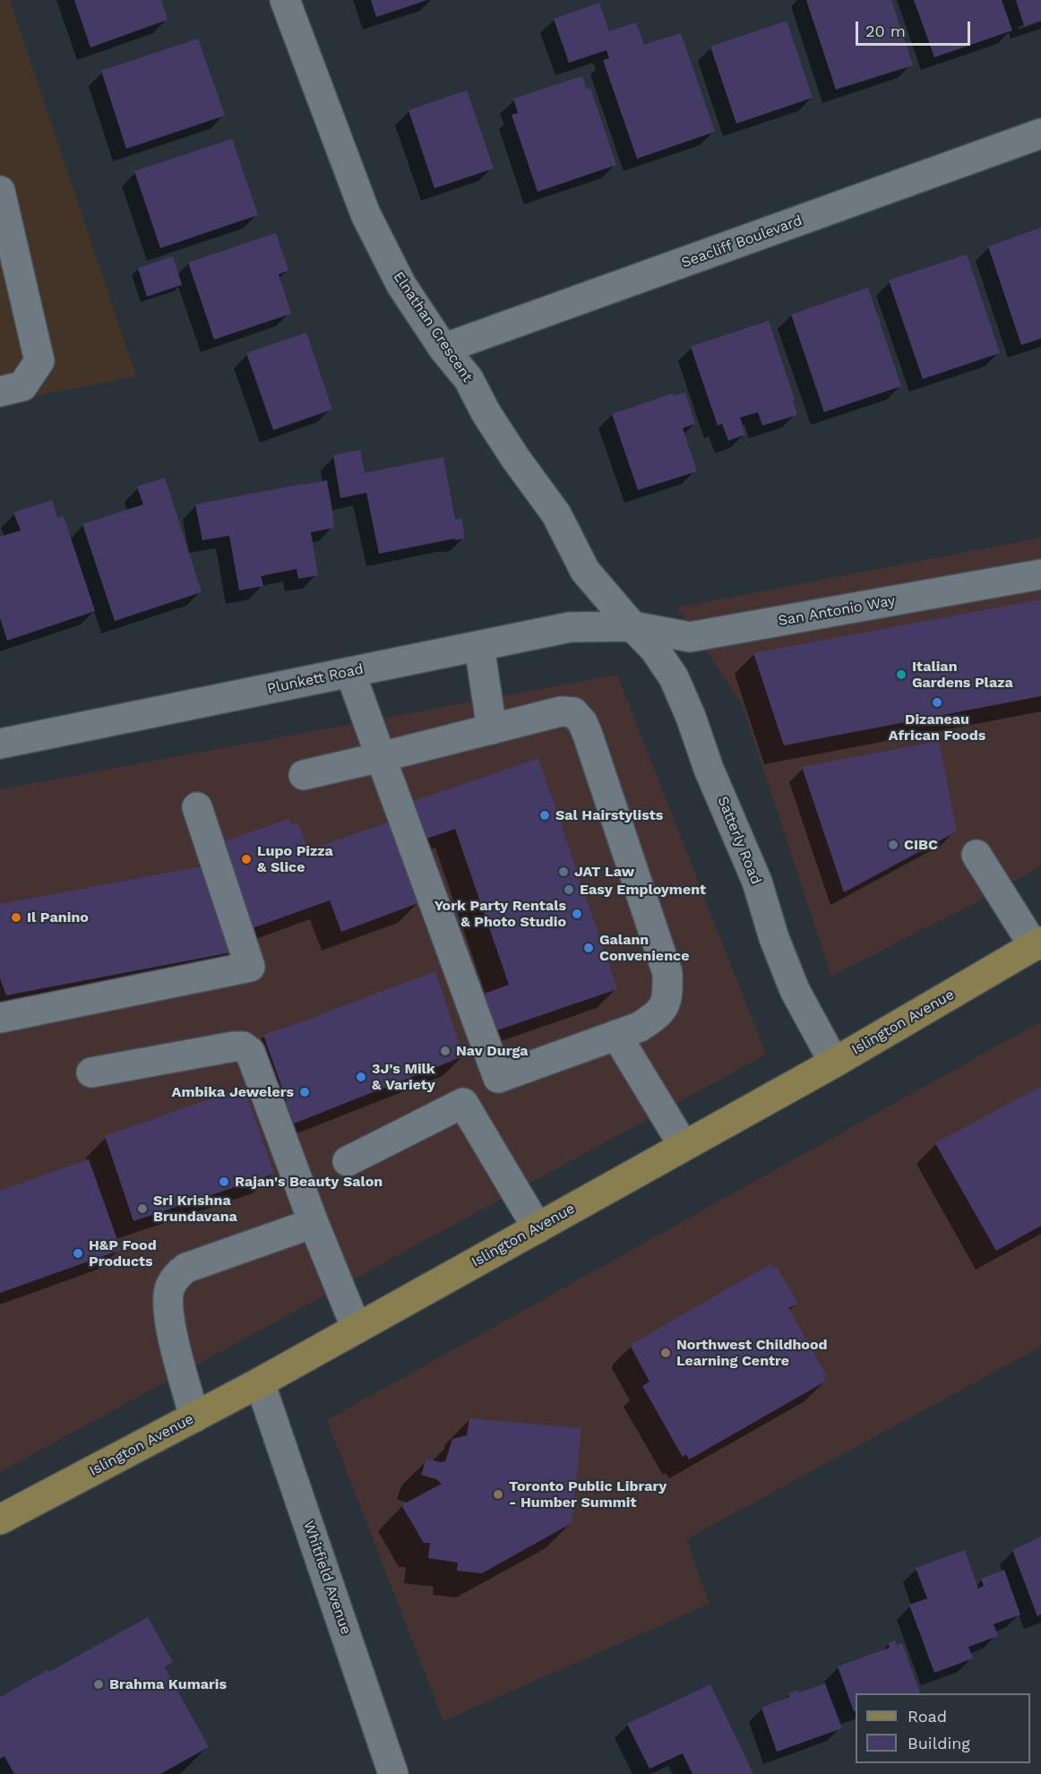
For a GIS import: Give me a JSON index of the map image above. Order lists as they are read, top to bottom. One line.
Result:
{"streets":{"main road":["Islington Avenue"],"street":["Seacliff Boulevard","Elnathan Crescent","San Antonio Way","Plunkett Road","Satterly Road","Whitfield Avenue"]},"crossings":[["Seacliff Boulevard","Elnathan Crescent"],["Elnathan Crescent","San Antonio Way"],["Elnathan Crescent","Plunkett Road"],["Elnathan Crescent","Satterly Road"],["San Antonio Way","Plunkett Road"],["San Antonio Way","Satterly Road"],["Plunkett Road","Satterly Road"],["Satterly Road","Islington Avenue"],["Islington Avenue","Whitfield Avenue"]],"places":["Italian Gardens Plaza","Dizaneau African Foods","Sal Hairstylists","CIBC","Lupo Pizza & Slice","JAT Law","Easy Employment","York Party Rentals & Photo Studio","Il Panino","Galann Convenience","Nav Durga","3J's Milk & Variety","Ambika Jewelers","Rajan's Beauty Salon","Sri Krishna Brundavana","H&P Food Products","Northwest Childhood Learning Centre","Toronto Public Library - Humber Summit","Brahma Kumaris"],"legend":["Road","Building"],"scale_bar":"20 m"}
